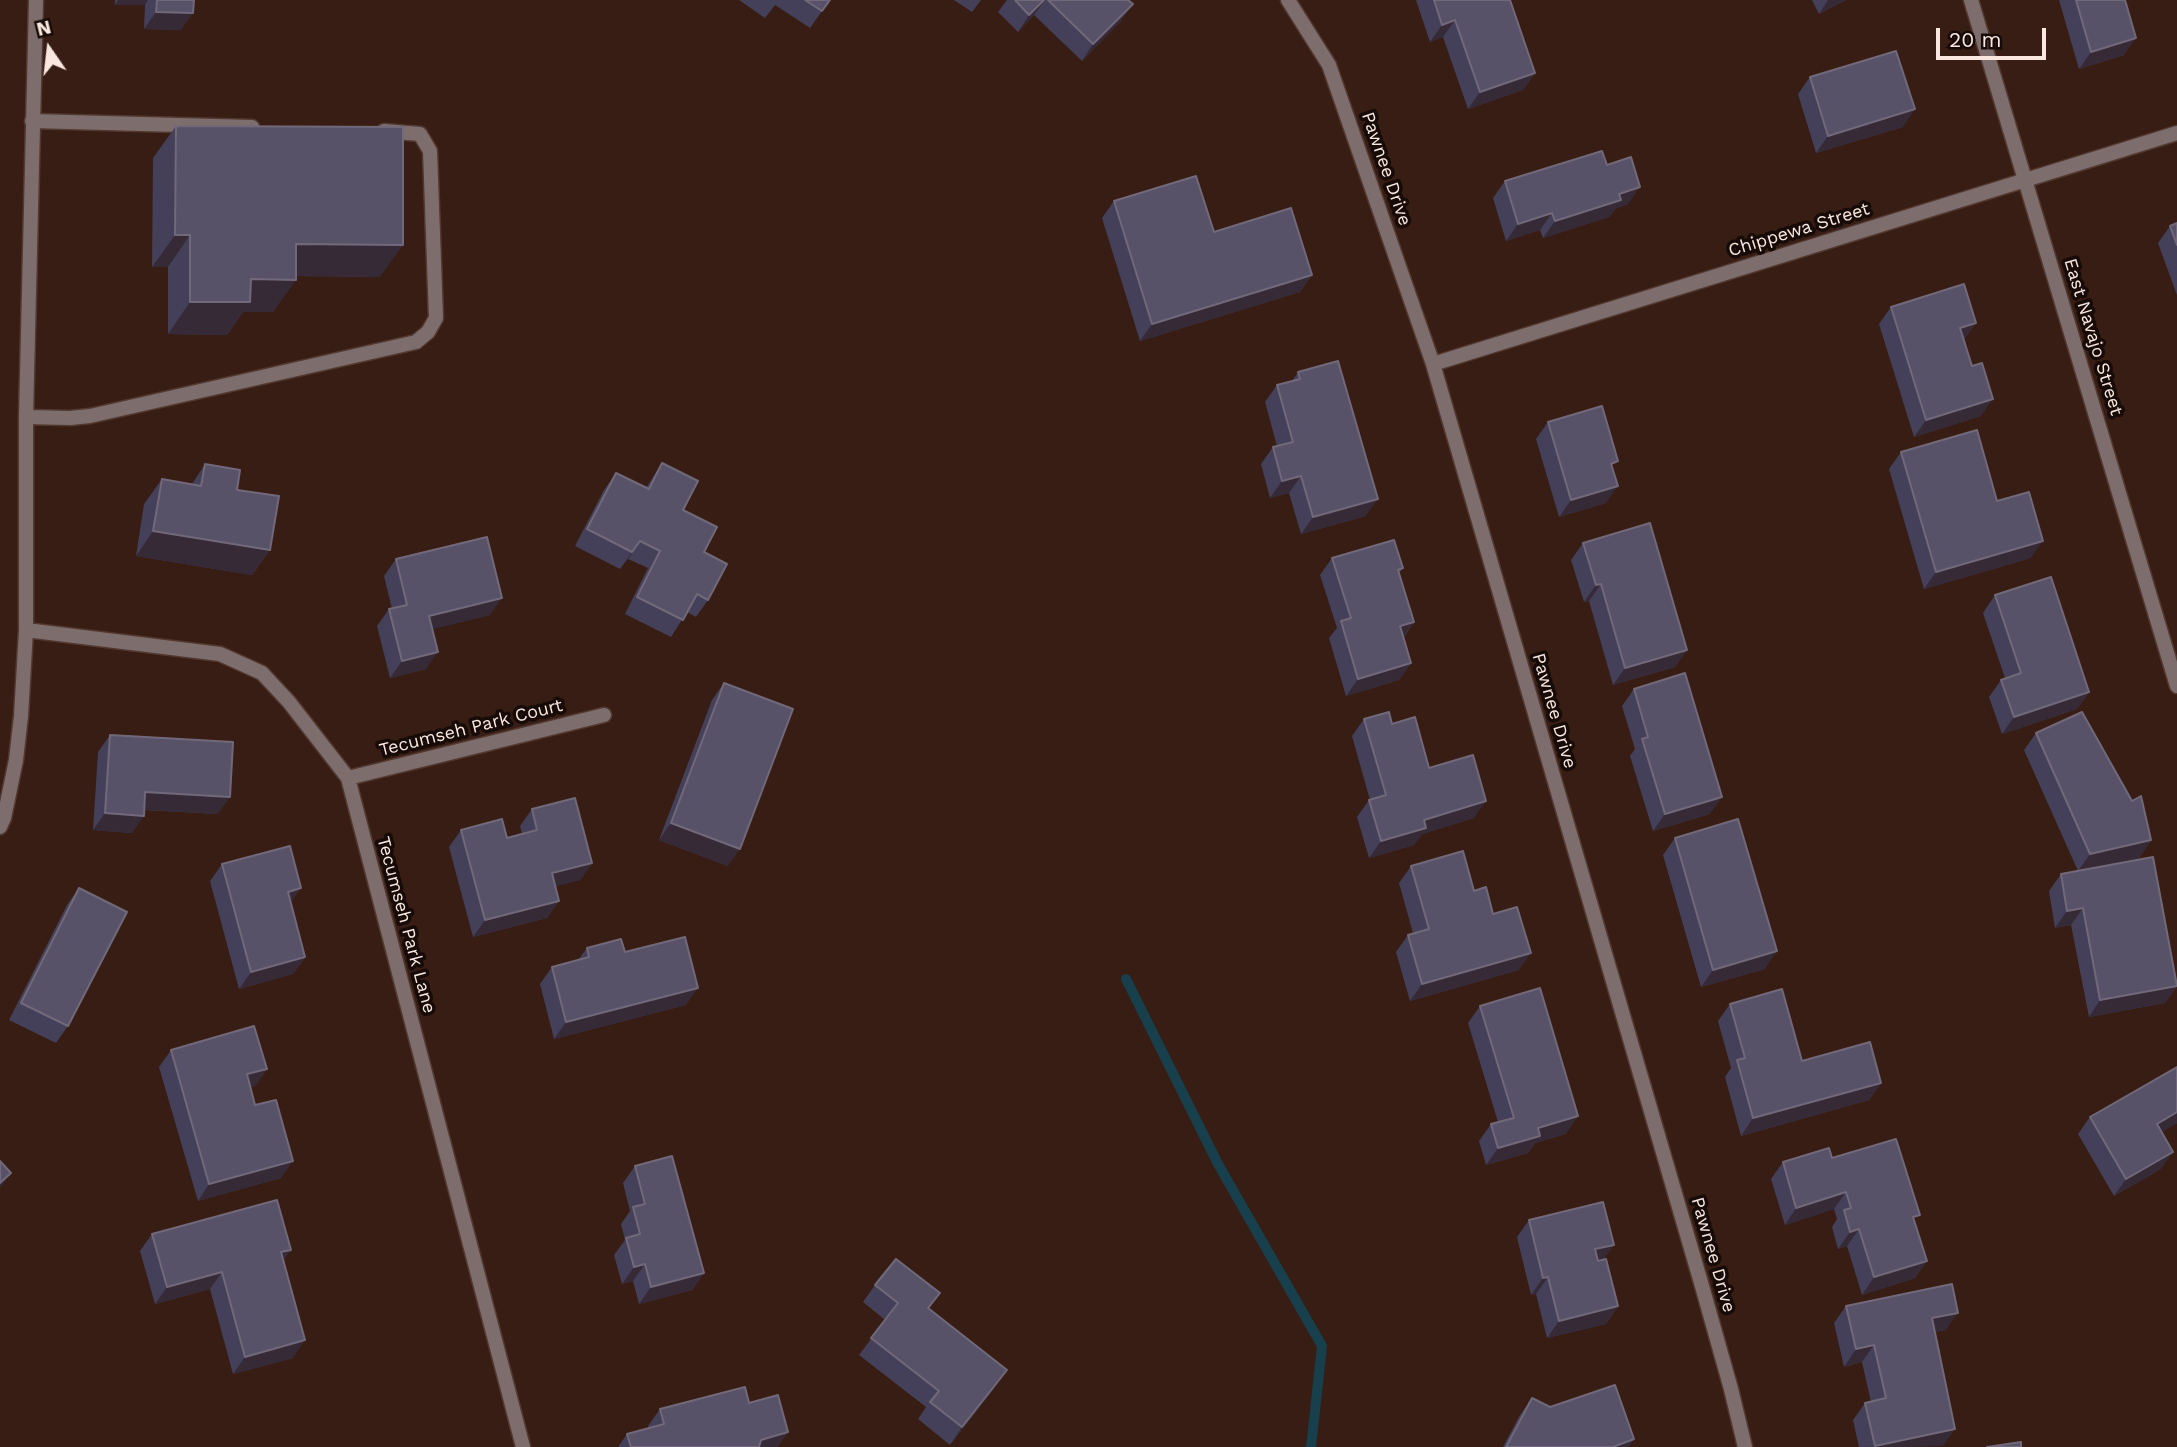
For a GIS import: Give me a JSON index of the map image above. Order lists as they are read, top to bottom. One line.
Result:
{"streets":{"street":["Pawnee Drive","Chippewa Street","East Navajo Street","Tecumseh Park Court","Tecumseh Park Lane"]},"crossings":[["Pawnee Drive","Chippewa Street"],["Chippewa Street","East Navajo Street"],["Tecumseh Park Court","Tecumseh Park Lane"]],"scale_bar":"20 m","north":"top"}
